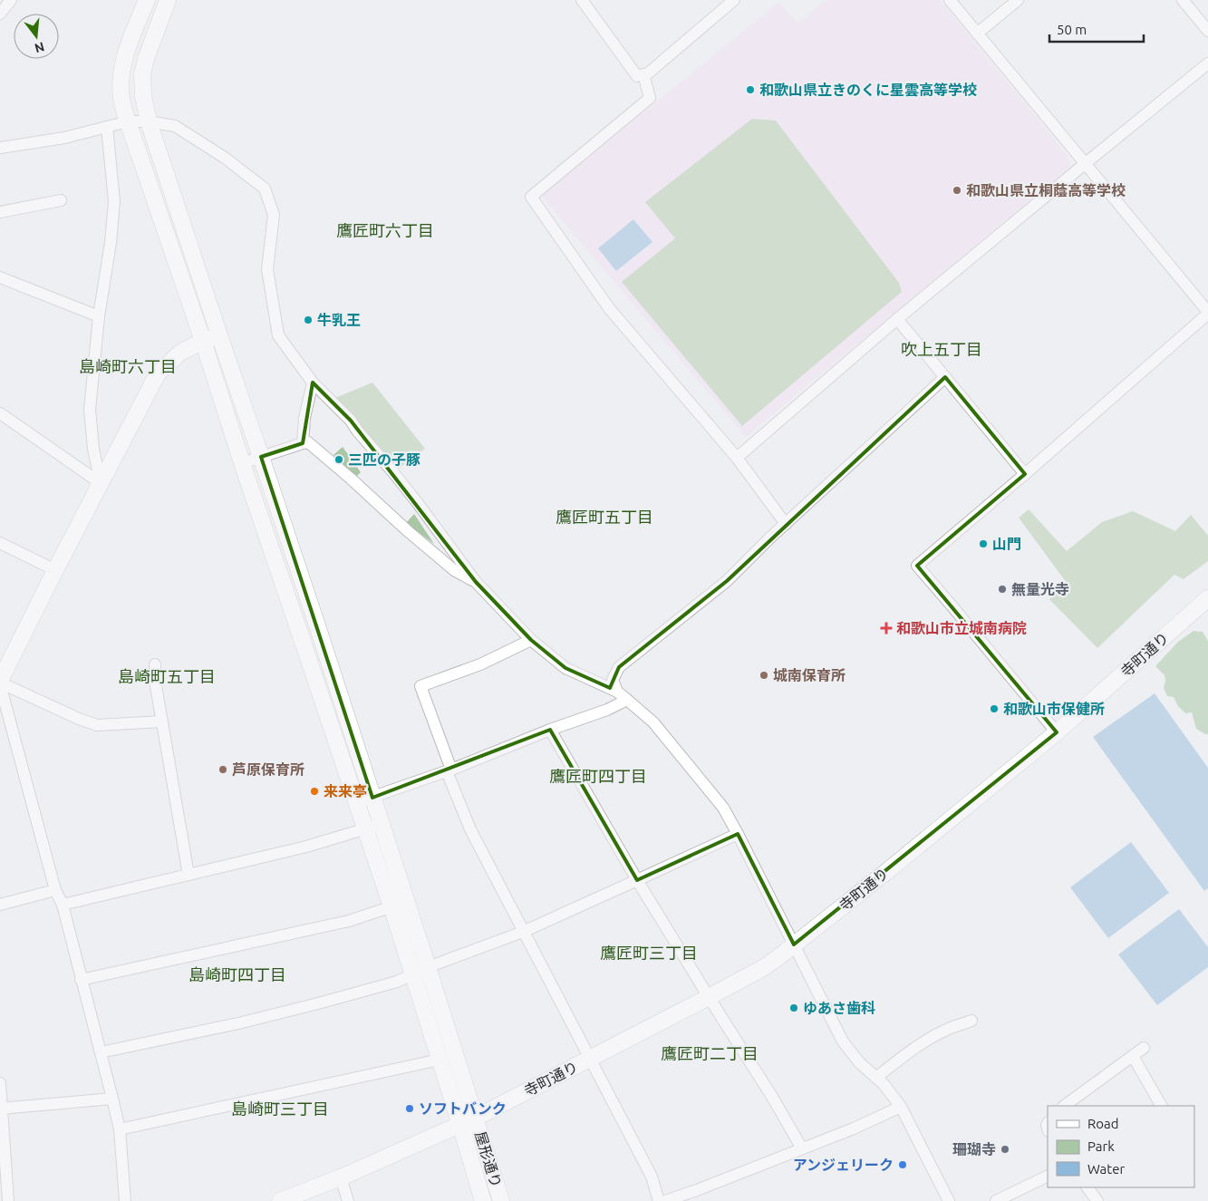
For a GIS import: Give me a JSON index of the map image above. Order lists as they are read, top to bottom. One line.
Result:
{"streets":{"street":["寺町通り","屋形通り"]},"crossings":[["寺町通り","屋形通り"]],"districts":["鷹匠町六丁目","吹上五丁目","島崎町六丁目","鷹匠町五丁目","島崎町五丁目","鷹匠町四丁目","鷹匠町三丁目","島崎町四丁目","鷹匠町二丁目","島崎町三丁目"],"places":{"other":["和歌山県立きのくに星雲高等学校","和歌山県立桐蔭高等学校","牛乳王","三匹の子豚","山門","無量光寺","城南保育所","和歌山市保健所","芦原保育所","来来亭","ゆあさ歯科","ソフトバンク","珊瑚寺","アンジェリーク"],"health":["和歌山市立城南病院"]},"legend":["Road","Park","Water"],"scale_bar":"50 m","north":"bottom"}
